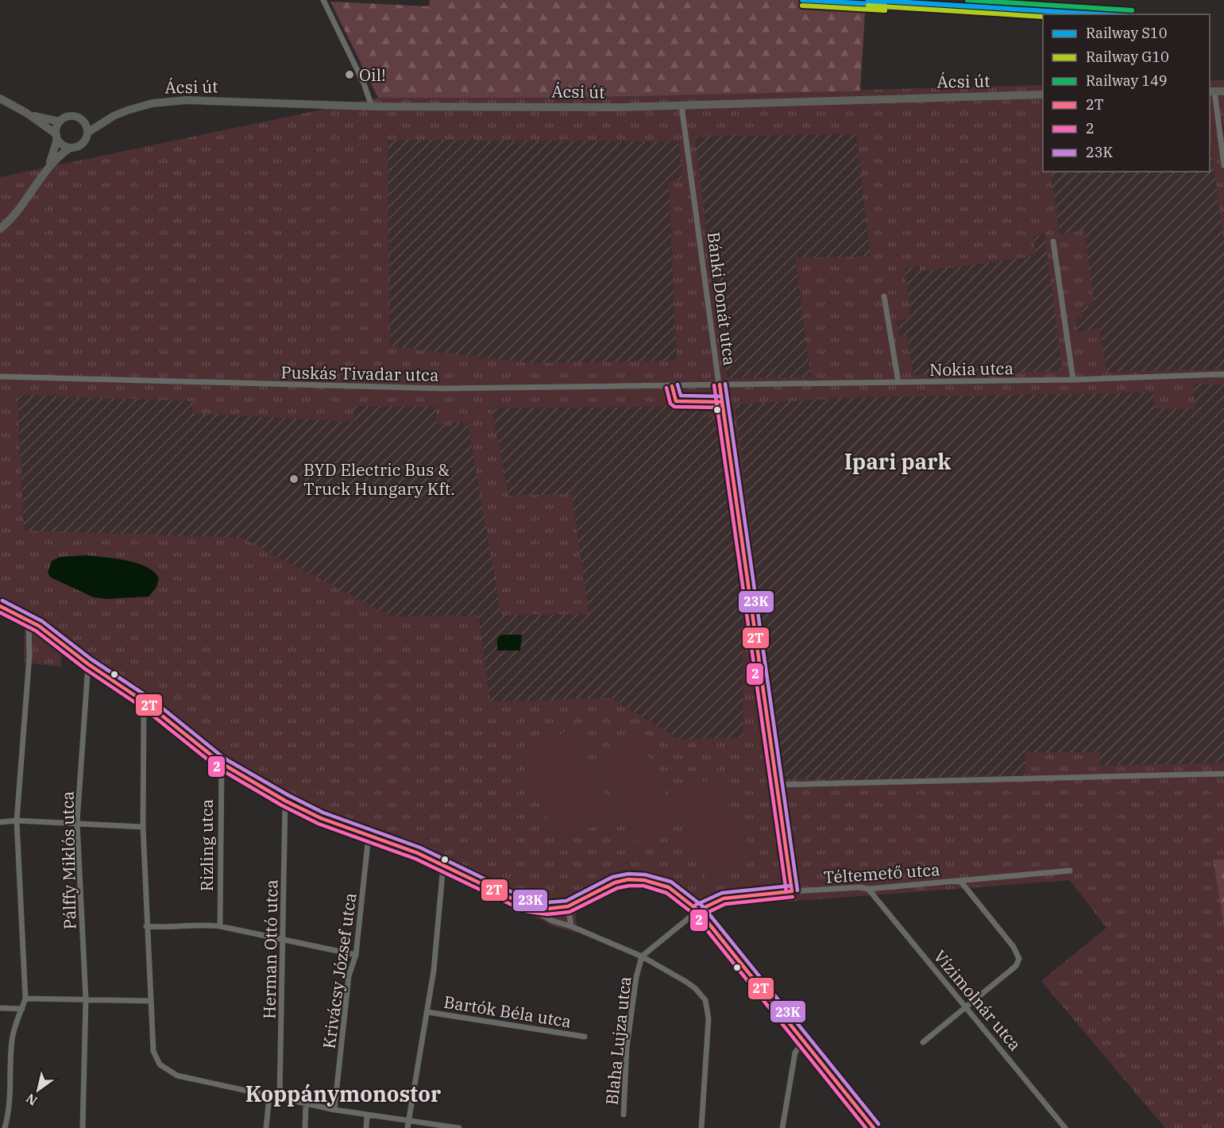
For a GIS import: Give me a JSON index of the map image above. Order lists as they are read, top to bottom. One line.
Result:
{"streets":{"main road":["Ácsi út"],"street":["Bánki Donát utca","Nokia utca","Puskás Tivadar utca","Rizling utca","Pálffy Miklós utca","Téltemető utca","Herman Ottó utca","Krivácsy József utca","Vízimolnár utca","Bartók Béla utca","Blaha Lujza utca"]},"crossings":[["Ácsi út","Bánki Donát utca"],["Bánki Donát utca","Nokia utca"],["Bánki Donát utca","Puskás Tivadar utca"],["Bánki Donát utca","Téltemető utca"],["Nokia utca","Puskás Tivadar utca"],["Téltemető utca","Vízimolnár utca"],["Téltemető utca","Blaha Lujza utca"]],"districts":["Ipari park","Koppánymonostor"],"places":["Oil!","BYD Electric Bus & Truck Hungary Kft."],"lines":["rail line S10","rail line 149","rail line G10","transit line 23K","transit line 2T","transit line 2"],"legend":["Railway S10","Railway G10","Railway 149","2T","2","23K"],"north":"bottom left"}
